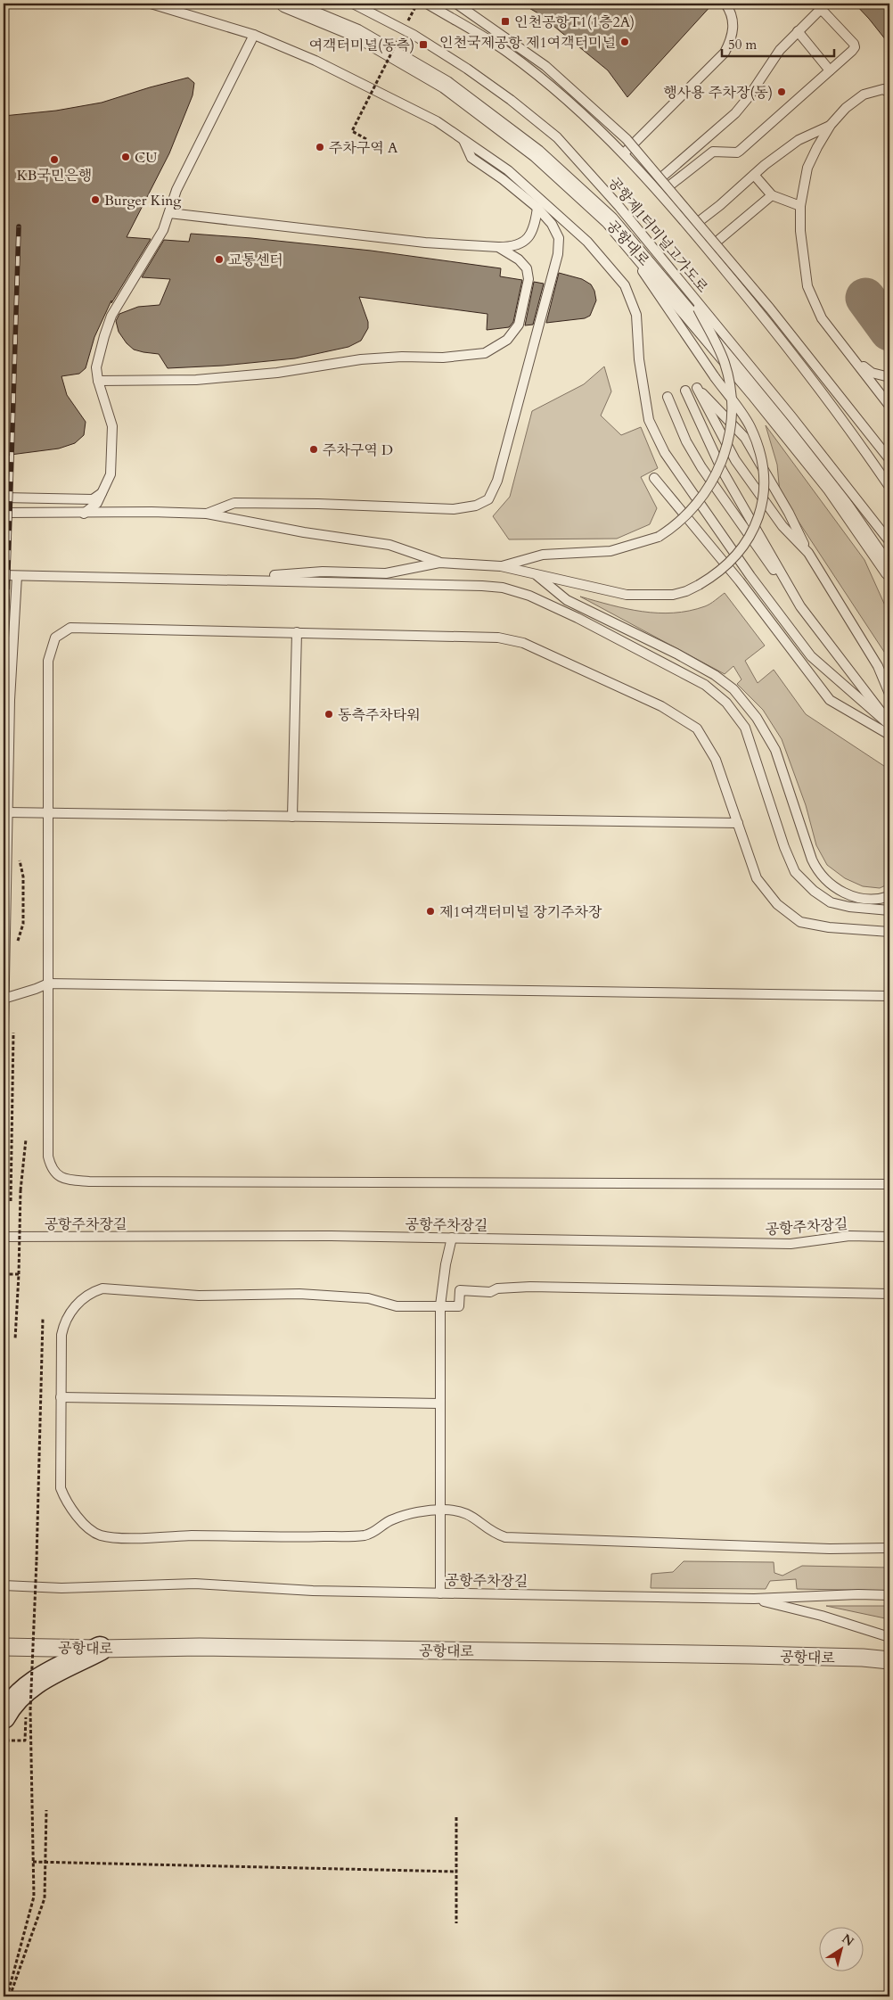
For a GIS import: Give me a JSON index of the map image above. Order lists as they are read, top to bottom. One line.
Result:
{"streets":{"street":["공항대로"],"lane":["공항제1터미널고가도로","공항주차장길"]},"places":{"transit":["인천공항T1(1층2A)","여객터미널(동측)"],"other":["인천국제공항 제1여객터미널","행사용 주차장(동)","주차구역 A","CU","KB국민은행","Burger King","교통센터","주차구역 D","동측주차타워","제1여객터미널 장기주차장"]},"scale_bar":"50 m","north":"top right"}
